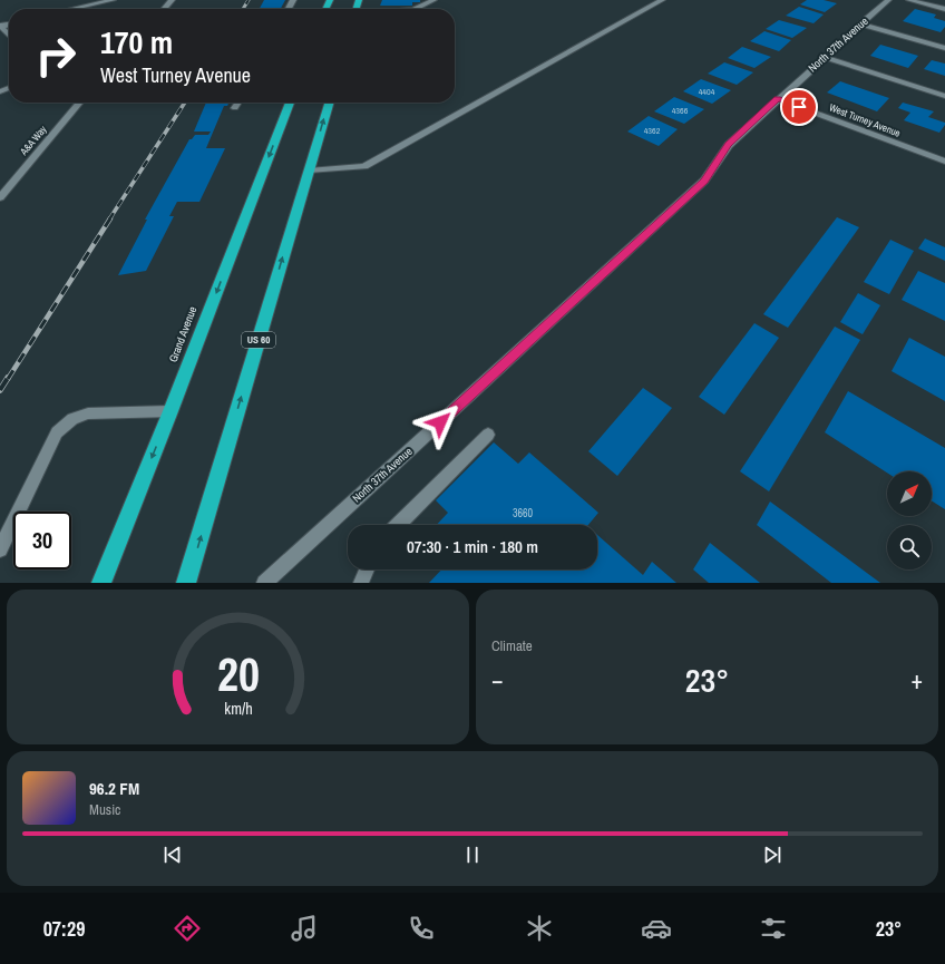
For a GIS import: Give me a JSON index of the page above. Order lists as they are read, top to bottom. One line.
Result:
{"streets":{"highway":["Grand Avenue","US 60"],"street":["North 37th Avenue","West Turney Avenue","A&A Way"]},"crossings":[["North 37th Avenue","West Turney Avenue"]],"house_numbers":["4404","4366","4362","3660"],"north":"top right","page":{"turn":["170 m","West Turney Avenue"],"limit":"30","trip":"07:30 · 1 min · 180 m","tile":"Climate","heat":["−","23°","+"],"song":["96.2 FM","Music"],"tabs":["07:29","23°"],"gauge":["20","km/h"]}}
